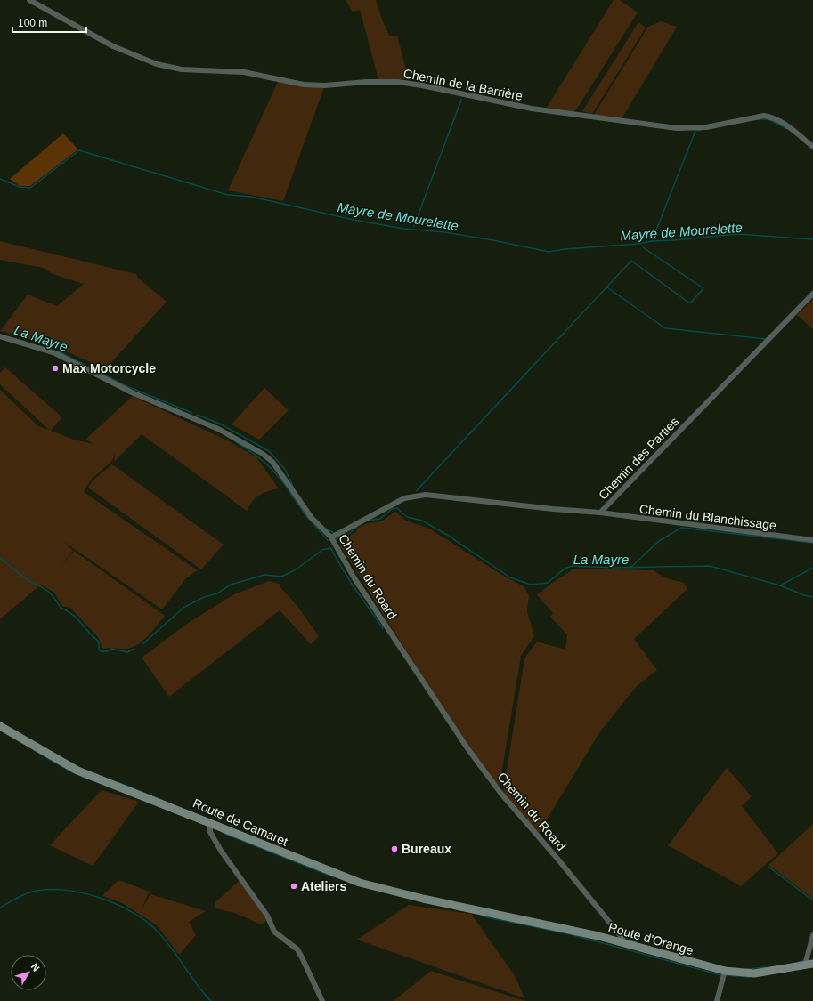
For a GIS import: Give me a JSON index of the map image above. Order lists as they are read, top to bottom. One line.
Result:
{"streets":{"main road":["Route de Camaret","Route d'Orange"],"street":["Chemin de la Barrière","Chemin des Parties","Chemin du Blanchissage","Chemin du Roard"]},"crossings":[["Chemin des Parties","Chemin du Blanchissage"],["Chemin des Parties","Chemin du Roard"],["Chemin du Roard","Route d'Orange"],["Route de Camaret","Route d'Orange"]],"water":["Mayre de Mourelette","La Mayre"],"places":["Max Motorcycle","Bureaux","Ateliers"],"scale_bar":"100 m","north":"top right"}
